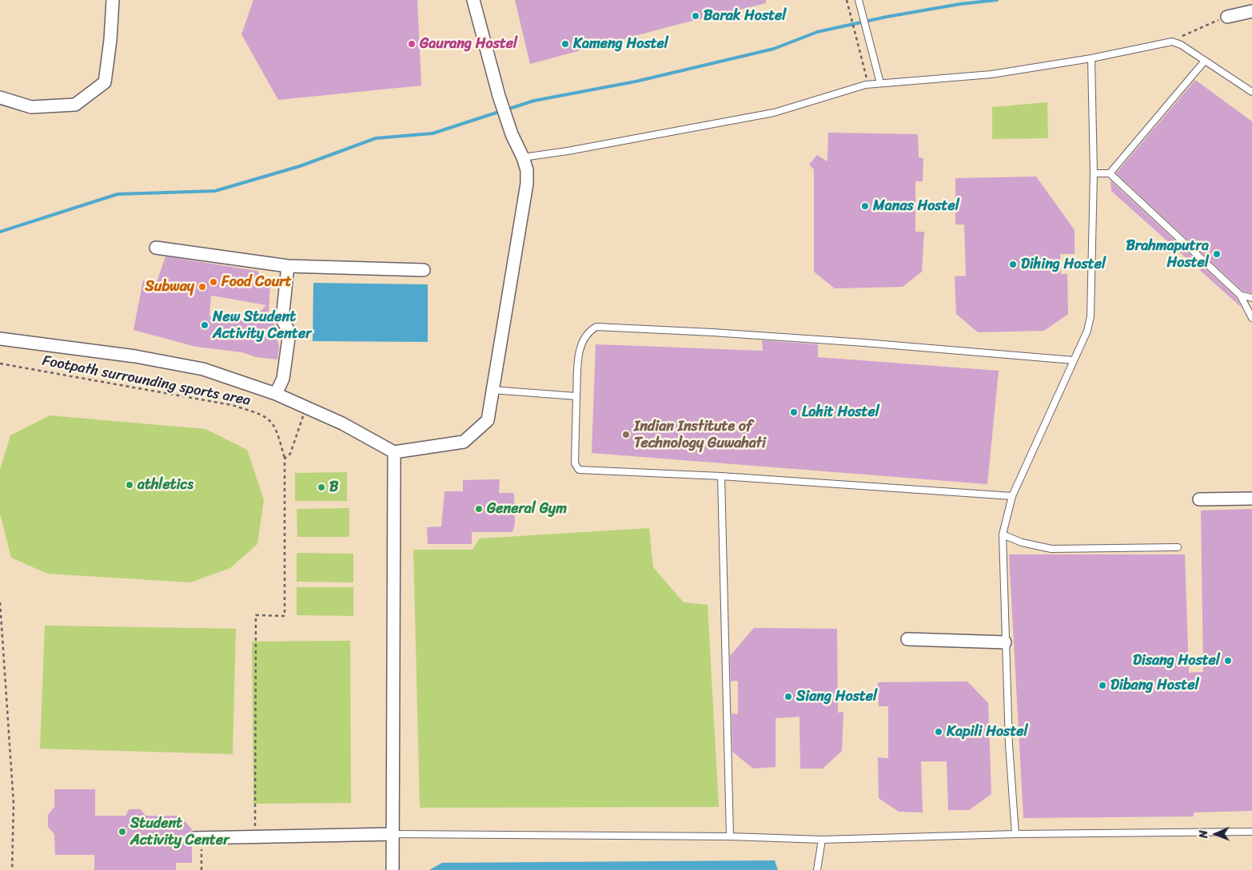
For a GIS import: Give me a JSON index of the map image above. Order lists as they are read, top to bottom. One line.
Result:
{"streets":{"path":["Footpath surrounding sports area"]},"places":["Barak Hostel","Gaurang Hostel","Kameng Hostel","Manas Hostel","Brahmaputra Hostel","Dihing Hostel","Food Court","Subway","New Student Activity Center","Lohit Hostel","Indian Institute of Technology Guwahati","athletics","B","General Gym","Disang Hostel","Dibang Hostel","Siang Hostel","Kapili Hostel","Student Activity Center"],"north":"left"}
